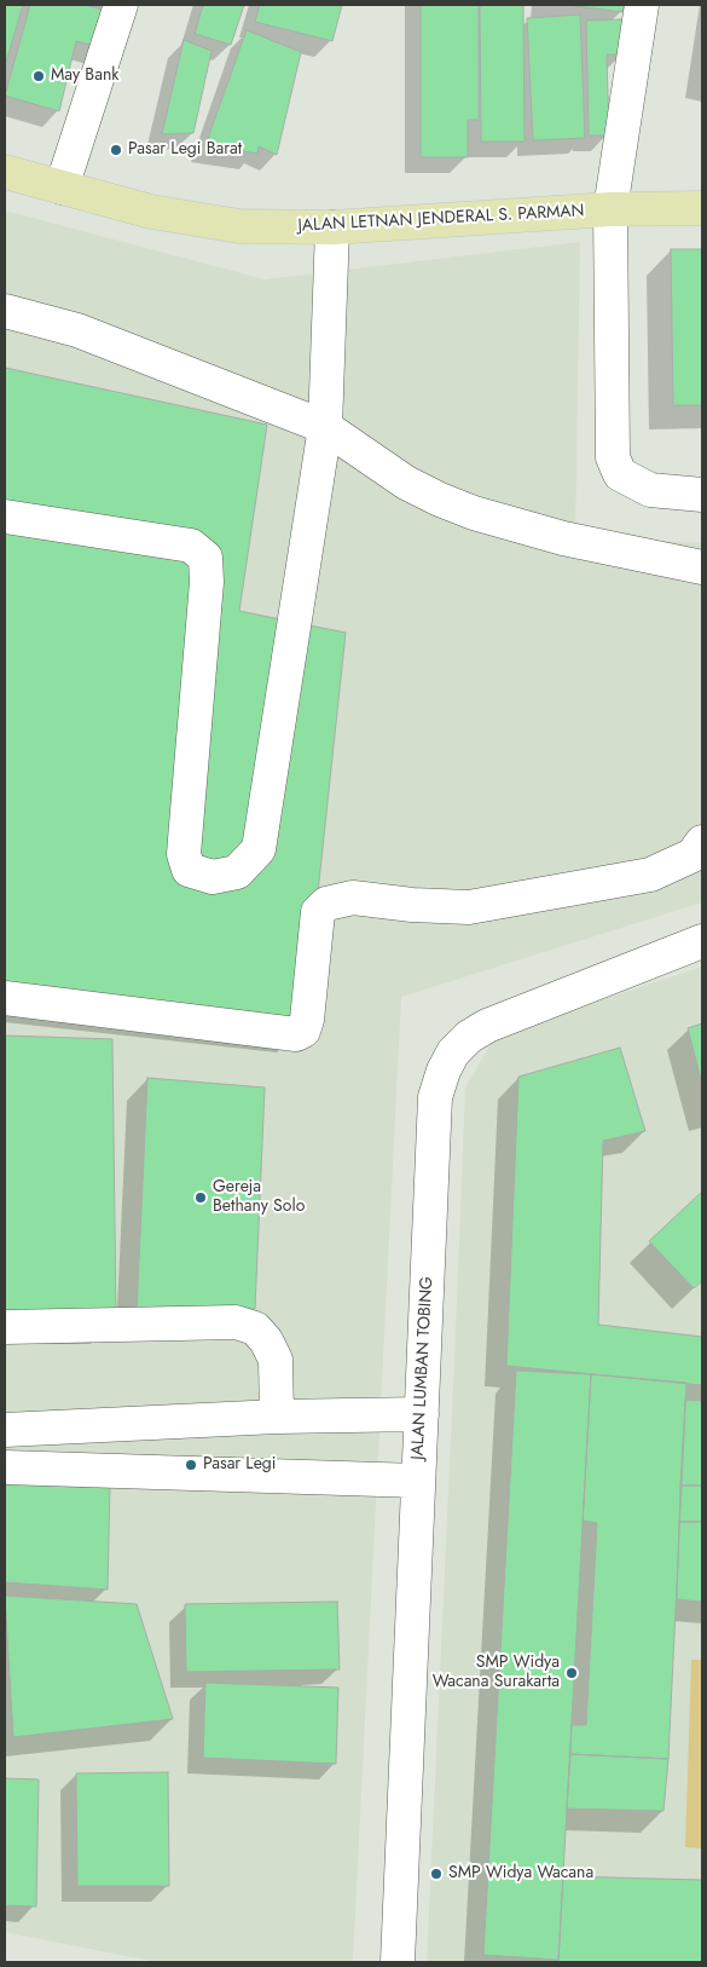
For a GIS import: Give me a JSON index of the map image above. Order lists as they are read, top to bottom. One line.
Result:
{"streets":{"main road":["JALAN LETNAN JENDERAL S. PARMAN"],"street":["JALAN LUMBAN TOBING"]},"places":["May Bank","Pasar Legi Barat","Gereja Bethany Solo","Pasar Legi","SMP Widya Wacana Surakarta","SMP Widya Wacana"]}
